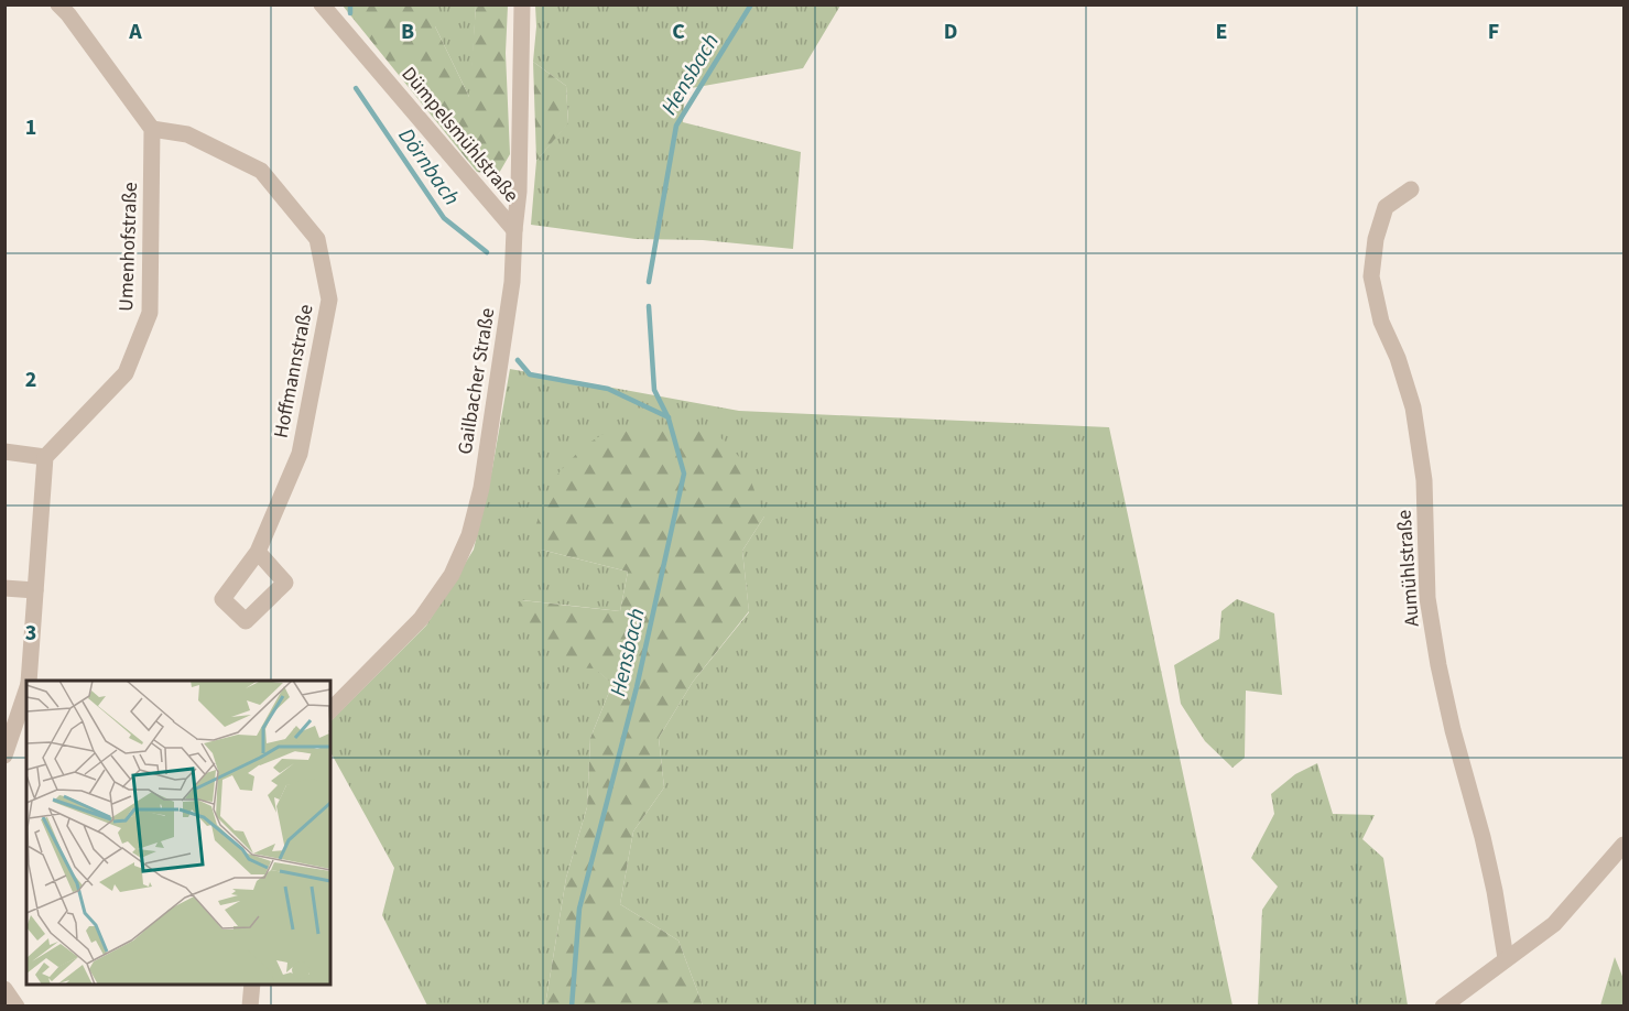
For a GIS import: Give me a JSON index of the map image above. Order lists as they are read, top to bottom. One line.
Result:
{"streets":{"street":["Dümpelsmühlstraße","Umenhofstraße","Hoffmannstraße","Gailbacher Straße","Aumühlstraße"]},"crossings":[["Dümpelsmühlstraße","Gailbacher Straße"],["Umenhofstraße","Hoffmannstraße"]],"water":["Hensbach","Dörnbach"],"grid":{"columns":["A","B","C","D","E","F"],"rows":["1","2","3"]}}
